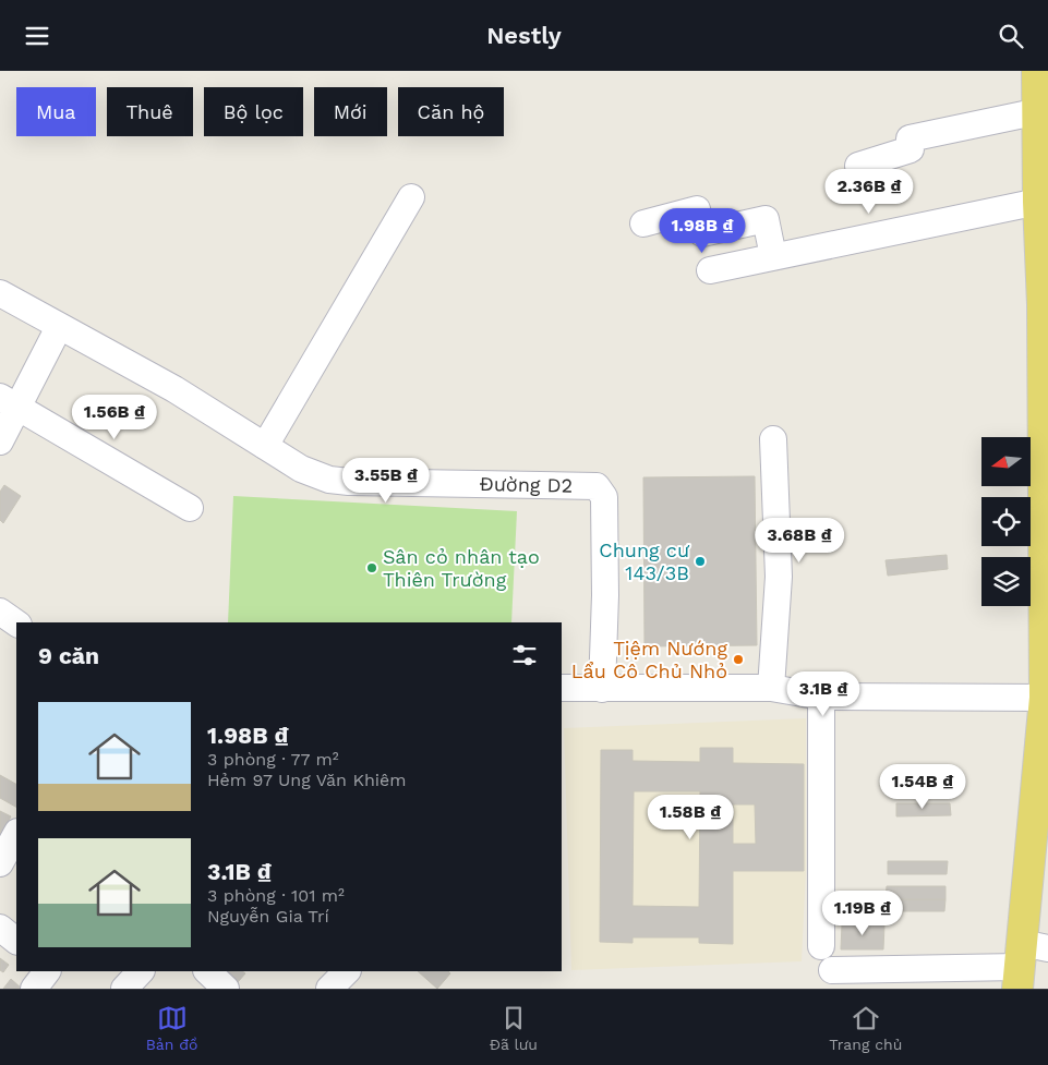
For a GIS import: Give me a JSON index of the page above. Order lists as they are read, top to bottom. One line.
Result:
{"streets":{"street":["Đường D2"]},"places":["Chung cư 143/3B","Sân cỏ nhân tạo Thiên Trường","Tịệm Nướng Lẩu Cô Chủ Nhỏ"],"north":"left","page":{"header":"Nestly","chip":["Mua","Thuê","Bộ lọc","Mới","Căn hộ"],"price":["2.36B ₫","1.98B ₫","1.56B ₫","3.55B ₫","3.68B ₫","3.1B ₫","1.54B ₫","1.58B ₫","1.19B ₫"],"heading":"9 căn","list":[{"name":"1.98B ₫","note":"3 phòng · 77 m² · Hẻm 97 Ung Văn Khiêm"},{"name":"3.1B ₫","note":"3 phòng · 101 m² · Nguyễn Gia Trí"}],"tabs":["Bản đồ","Đã lưu","Trang chủ"]}}
